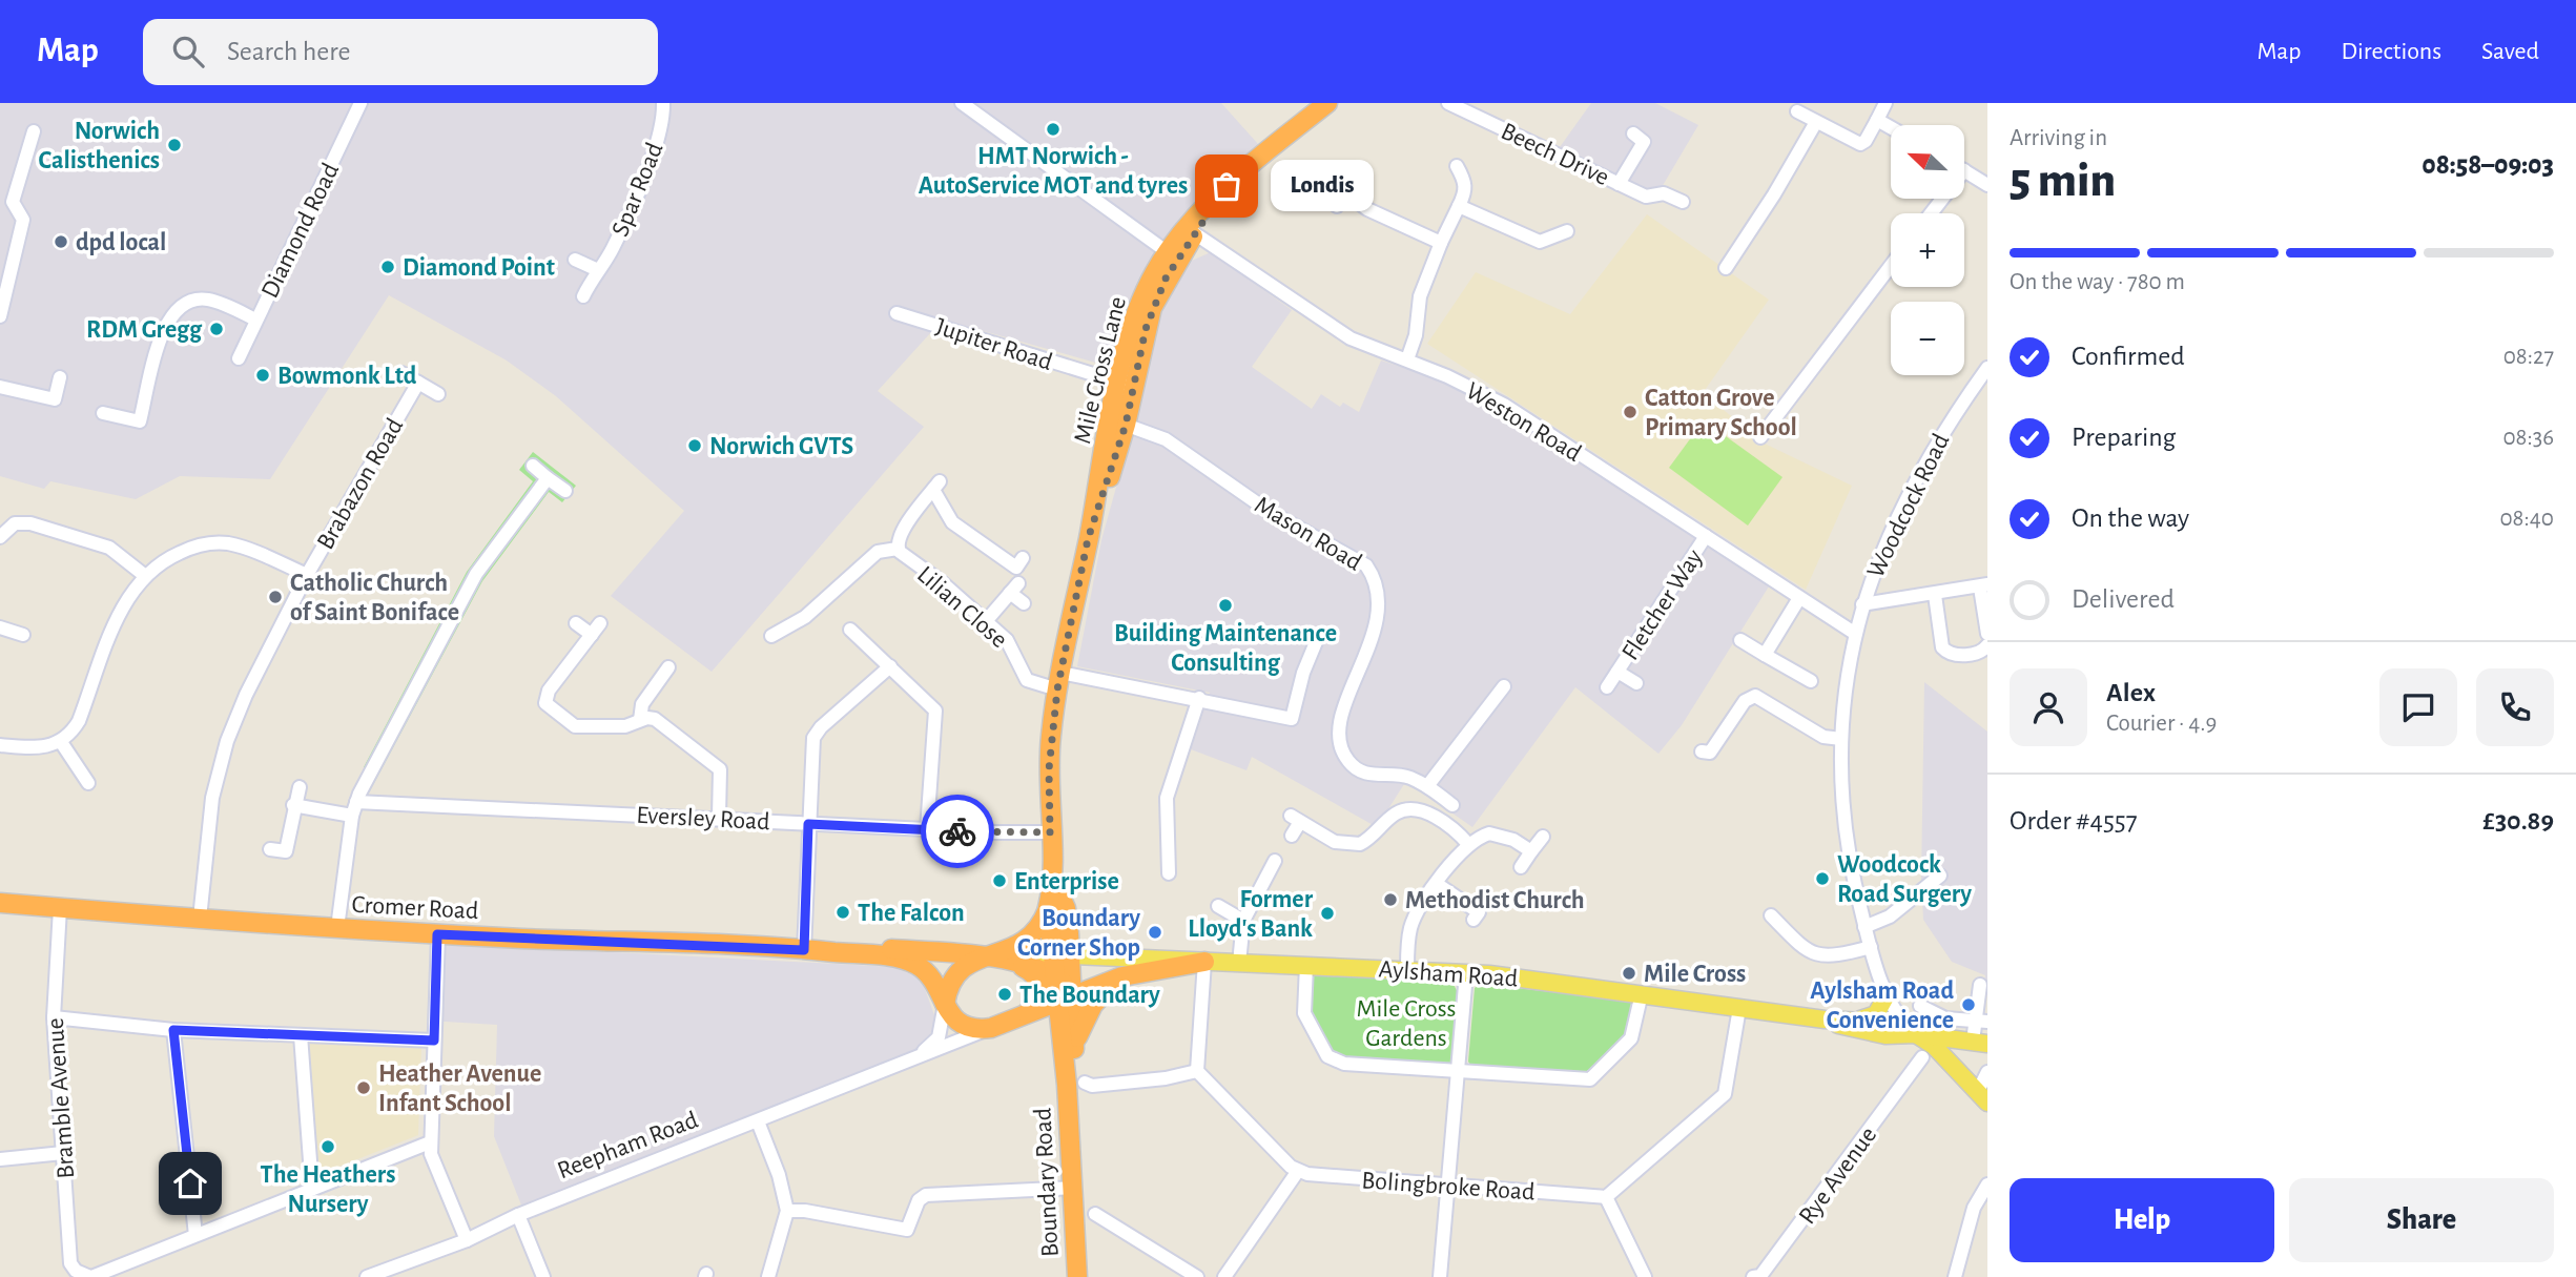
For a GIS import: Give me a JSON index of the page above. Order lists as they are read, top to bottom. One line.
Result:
{"streets":{"highway":["Mile Cross Lane","Cromer Road","Reepham Road","Boundary Road"],"main road":["Aylsham Road"],"street":["Beech Drive","Spar Road","Diamond Road","Jupiter Road","Weston Road","Brabazon Road","Woodcock Road","Mason Road","Fletcher Way","Lilian Close","Eversley Road","Bramble Avenue","Rye Avenue","Bolingbroke Road"]},"crossings":[["Jupiter Road","Mile Cross Lane"],["Mile Cross Lane","Weston Road"],["Mile Cross Lane","Mason Road"],["Mile Cross Lane","Lilian Close"],["Mile Cross Lane","Eversley Road"],["Mile Cross Lane","Cromer Road"],["Mile Cross Lane","Aylsham Road"],["Mile Cross Lane","Reepham Road"],["Mile Cross Lane","Boundary Road"],["Weston Road","Woodcock Road"],["Weston Road","Fletcher Way"],["Brabazon Road","Cromer Road"],["Woodcock Road","Aylsham Road"],["Cromer Road","Aylsham Road"],["Cromer Road","Bramble Avenue"],["Cromer Road","Reepham Road"],["Cromer Road","Boundary Road"],["Aylsham Road","Reepham Road"],["Aylsham Road","Boundary Road"],["Reepham Road","Boundary Road"]],"parks":["Mile Cross Gardens"],"places":["HMT Norwich - AutoService MOT and tyres","Norwich Calisthenics","Londis","dpd local","Diamond Point","RDM Gregg","Bowmonk Ltd","Catton Grove Primary School","Norwich GVTS","Catholic Church of Saint Boniface","Building Maintenance Consulting","Woodcock Road Surgery","Enterprise","Methodist Church","The Falcon","Former Lloyd's Bank","Boundary Corner Shop","Mile Cross","The Boundary","Aylsham Road Convenience","Heather Avenue Infant School","The Heathers Nursery"],"north":"top left","page":{"header":"Map","search":"Search here","nav":["Map","Directions","Saved"],"heading":["5 min","Arriving in","08:58–09:03"],"panel":["Alex","Courier · 4.9","Order #4557","£30.89"],"map_buttons":["+","−"],"bubble":"Londis","bar":"On the way · 780 m","list":[["Confirmed","08:27"],["Preparing","08:36"],["On the way","08:40"],"Delivered"],"buttons":["Help","Share"]}}
